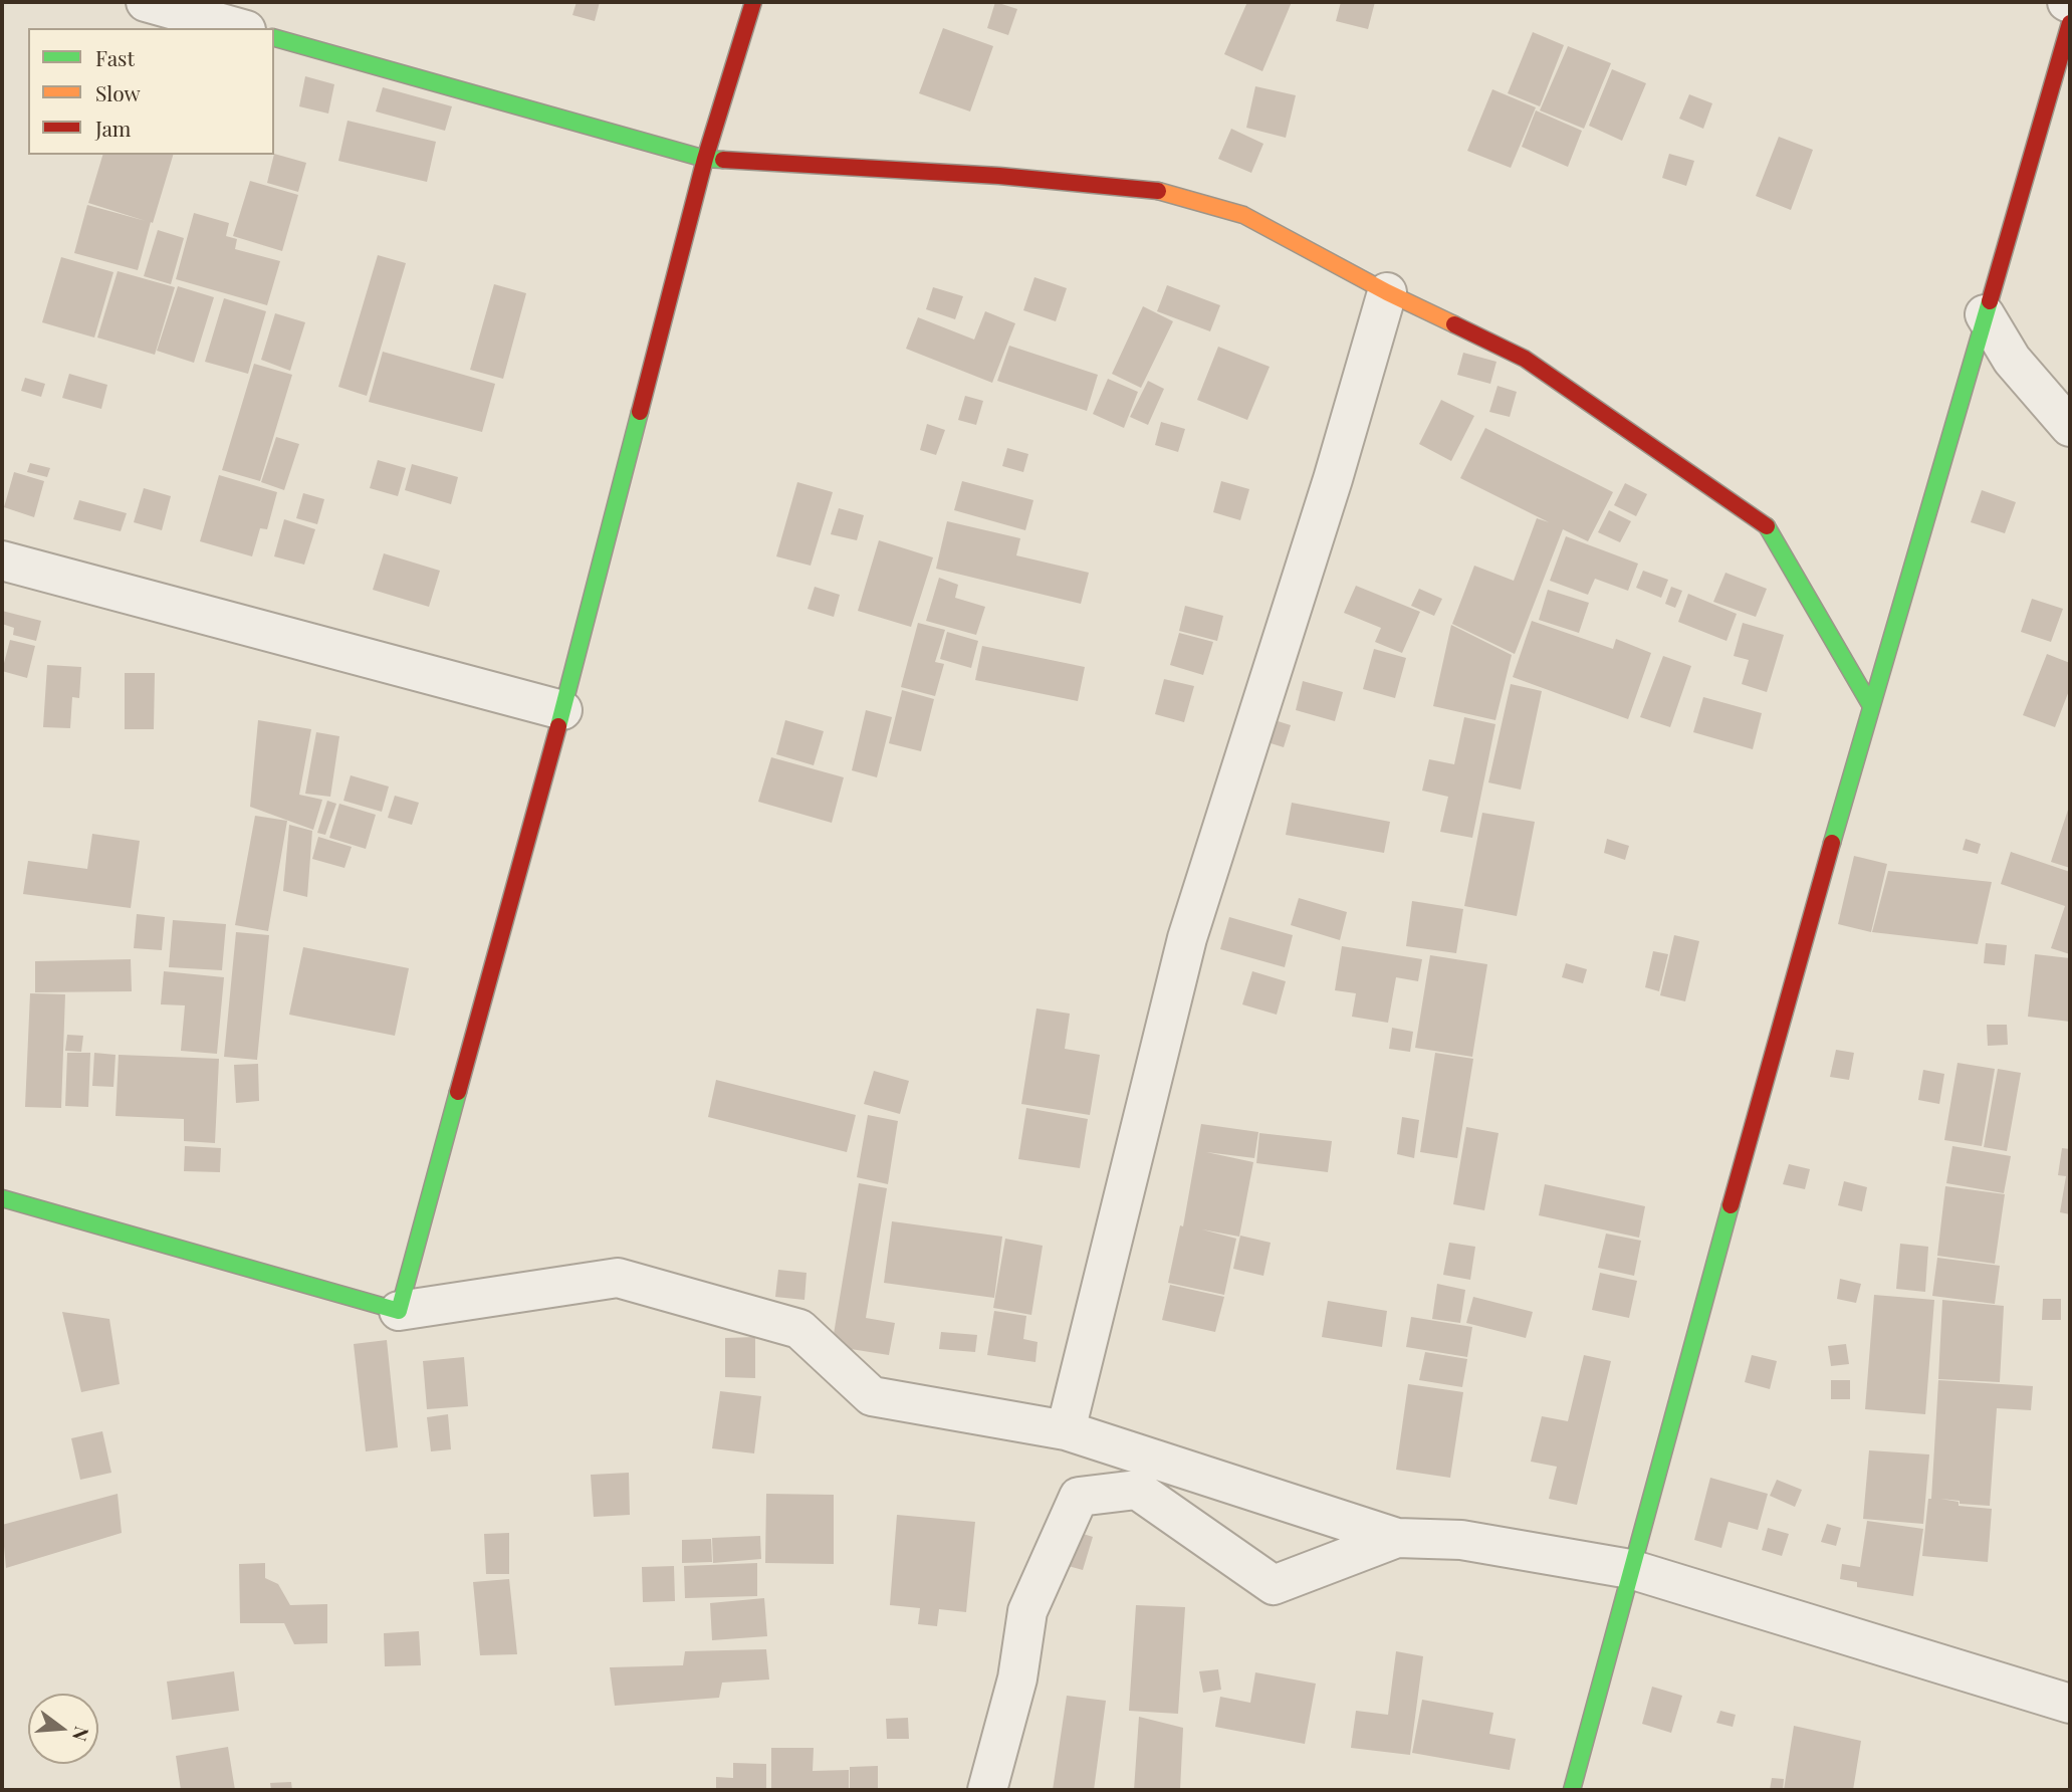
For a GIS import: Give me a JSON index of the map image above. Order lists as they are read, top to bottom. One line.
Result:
{"legend":["Fast","Slow","Jam"],"north":"right"}
